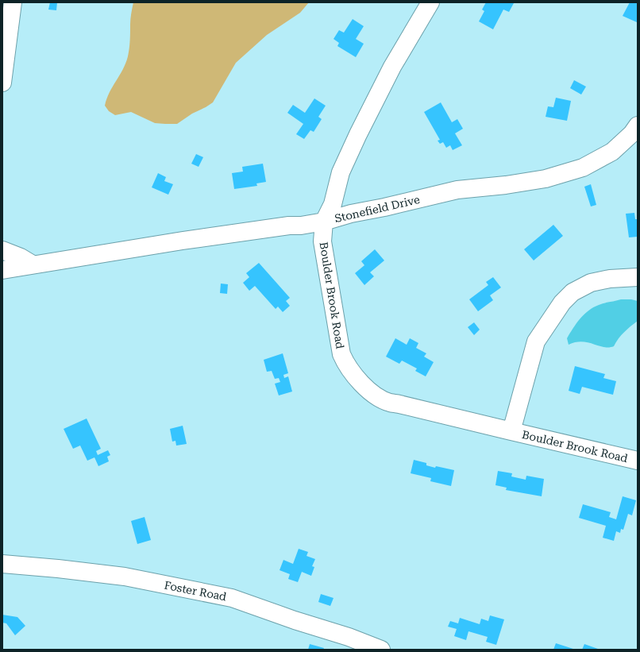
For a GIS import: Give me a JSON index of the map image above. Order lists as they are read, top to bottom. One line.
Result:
{"streets":{"street":["Stonefield Drive","Boulder Brook Road","Foster Road"]},"crossings":[["Stonefield Drive","Boulder Brook Road"]]}
